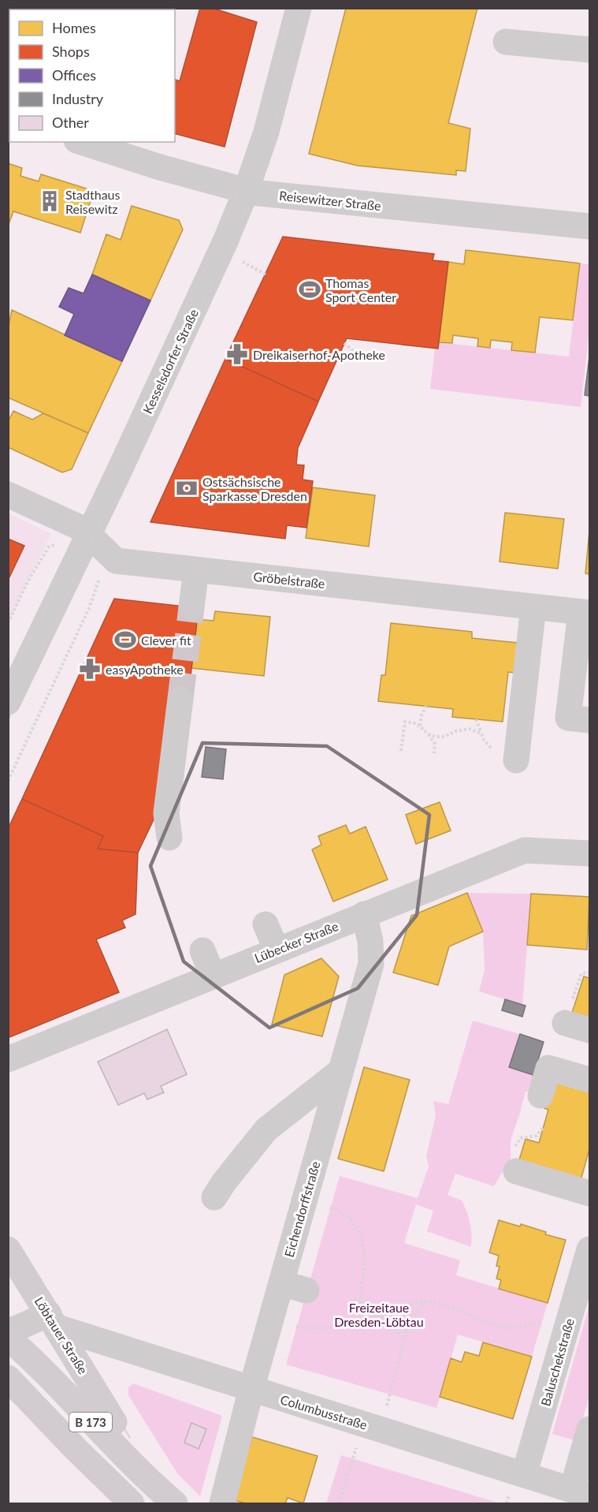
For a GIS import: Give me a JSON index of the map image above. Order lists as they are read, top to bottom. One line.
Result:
{"streets":{"main road":["Löbtauer Straße","B 173"],"street":["Reisewitzer Straße","Kesselsdorfer Straße","Gröbelstraße","Lübecker Straße","Eichendorffstraße","Baluschekstraße","Columbusstraße"]},"crossings":[["Reisewitzer Straße","Kesselsdorfer Straße"],["Kesselsdorfer Straße","Gröbelstraße"],["Lübecker Straße","Eichendorffstraße"],["Eichendorffstraße","Columbusstraße"],["Löbtauer Straße","Columbusstraße"],["Baluschekstraße","Columbusstraße"]],"parks":["Freizeitaue Dresden-Löbtau"],"places":{"building":["Stadthaus Reisewitz"],"sports":["Thomas Sport Center","Clever fit"],"pharmacy":["Dreikaiserhof-Apotheke","easyApotheke"],"bank":["Ostsächsische Sparkasse Dresden"]},"legend":["Homes","Shops","Offices","Industry","Other"]}
